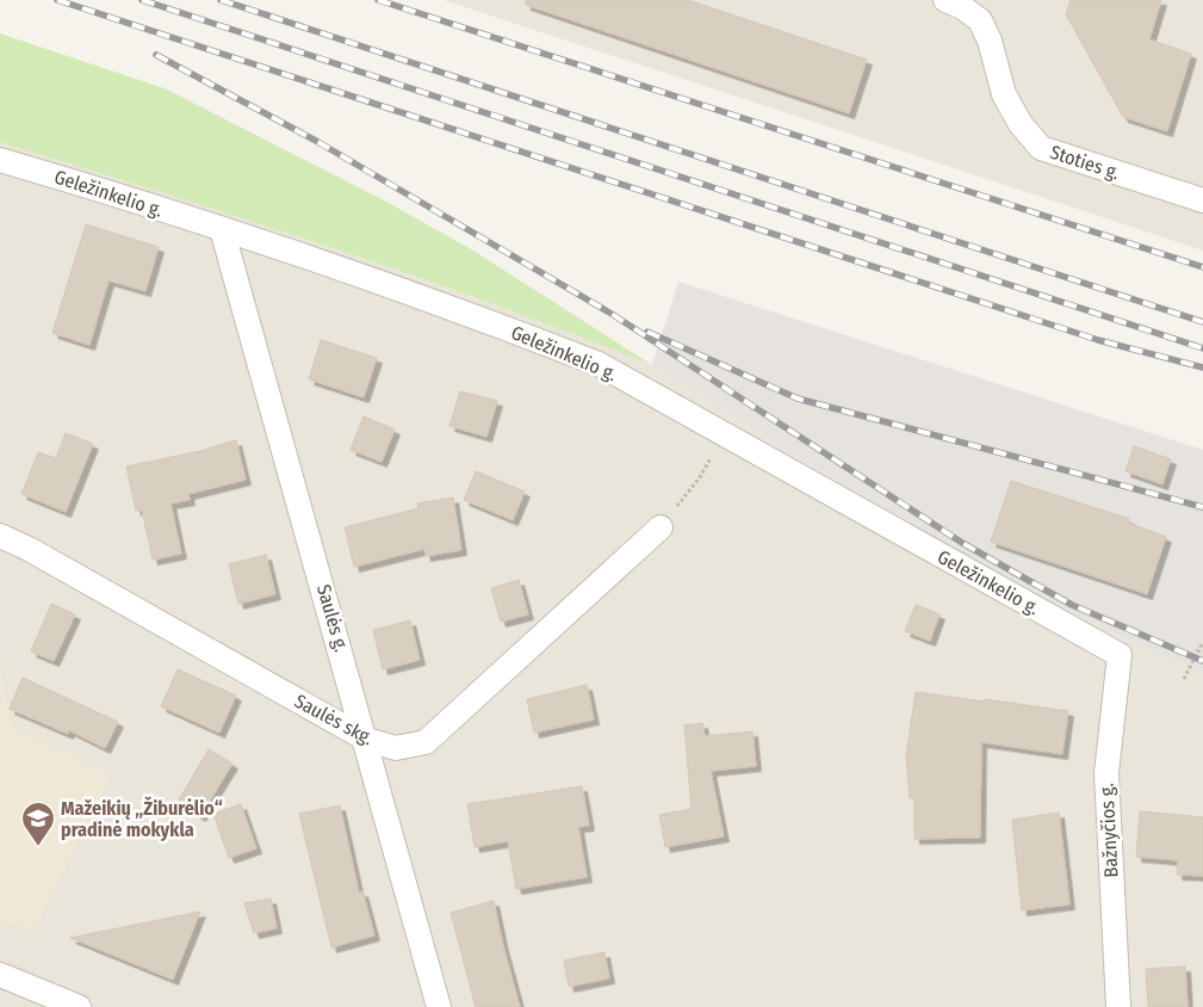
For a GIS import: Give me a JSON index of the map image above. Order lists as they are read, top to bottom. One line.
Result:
{"streets":{"street":["Stoties g.","Geležinkelio g.","Saulės g.","Saulės skg.","Bažnyčios g."]},"crossings":[["Geležinkelio g.","Saulės g."],["Geležinkelio g.","Bažnyčios g."],["Saulės g.","Saulės skg."]],"places":{"school or university":["Mažeikių „Žiburėlio“ pradinė mokykla"]}}
